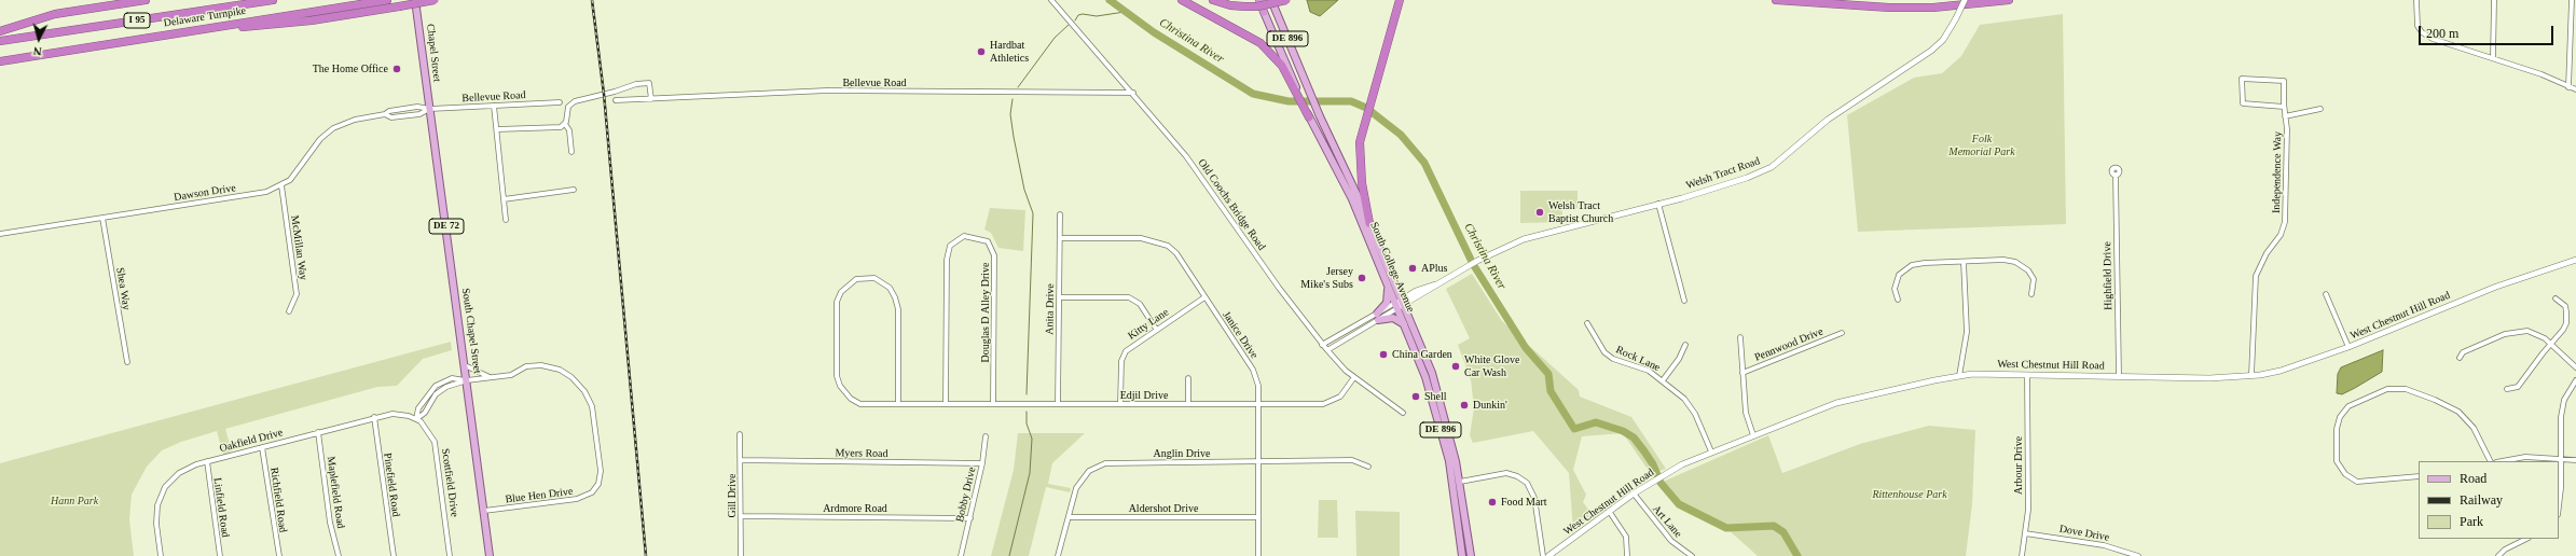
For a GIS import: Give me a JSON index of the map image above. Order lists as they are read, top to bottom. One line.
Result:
{"streets":{"highway":["Delaware Turnpike","I 95","DE 896"],"main road":["Chapel Street","DE 72","South College Avenue","South Chapel Street"],"street":["Bellevue Road","Independence Way","Welsh Tract Road","Dawson Drive","Old Coochs Bridge Road","McMillan Way","Highfield Drive","Shea Way","Anita Drive","Douglas D Alley Drive","West Chestnut Hill Road","Kitty Lane","Janice Drive","Pennwood Drive","Rock Lane","Edjil Drive","Oakfield Drive","Myers Road","Anglin Drive","Arbour Drive","Scottfield Drive","Pinefield Road","Maplefield Road","Bobby Drive","Blue Hen Drive","Gill Drive","Richfield Road","Linfield Road","Ardmore Road","Aldershot Drive","Art Lane","Dove Drive"]},"crossings":[["Chapel Street","Bellevue Road"],["Chapel Street","Dawson Drive"],["Chapel Street","South Chapel Street"],["Bellevue Road","Dawson Drive"],["Bellevue Road","Old Coochs Bridge Road"],["Bellevue Road","South Chapel Street"],["Independence Way","West Chestnut Hill Road"],["Welsh Tract Road","Old Coochs Bridge Road"],["Welsh Tract Road","South College Avenue"],["Dawson Drive","McMillan Way"],["Dawson Drive","Shea Way"],["Dawson Drive","South Chapel Street"],["Old Coochs Bridge Road","Edjil Drive"],["Highfield Drive","West Chestnut Hill Road"],["Anita Drive","Janice Drive"],["Anita Drive","Edjil Drive"],["Douglas D Alley Drive","Edjil Drive"],["West Chestnut Hill Road","Rock Lane"],["West Chestnut Hill Road","Arbour Drive"],["West Chestnut Hill Road","Art Lane"],["Kitty Lane","Janice Drive"],["Kitty Lane","Edjil Drive"],["South Chapel Street","Blue Hen Drive"],["Janice Drive","Edjil Drive"],["Janice Drive","Anglin Drive"],["Janice Drive","Aldershot Drive"],["Oakfield Drive","Scottfield Drive"],["Oakfield Drive","Pinefield Road"],["Oakfield Drive","Maplefield Road"],["Oakfield Drive","Blue Hen Drive"],["Oakfield Drive","Richfield Road"],["Oakfield Drive","Linfield Road"],["Myers Road","Bobby Drive"],["Myers Road","Gill Drive"],["Anglin Drive","Aldershot Drive"],["Arbour Drive","Dove Drive"],["Scottfield Drive","Blue Hen Drive"],["Bobby Drive","Ardmore Road"],["Gill Drive","Ardmore Road"]],"water":["Christina River"],"parks":["Folk Memorial Park","Rittenhouse Park","Hann Park"],"places":["Hardbat Athletics","The Home Office","Welsh Tract Baptist Church","APlus","Jersey Mike's Subs","China Garden","White Glove Car Wash","Shell","Dunkin'","Food Mart"],"legend":["Road","Railway","Park"],"scale_bar":"200 m","north":"bottom"}
